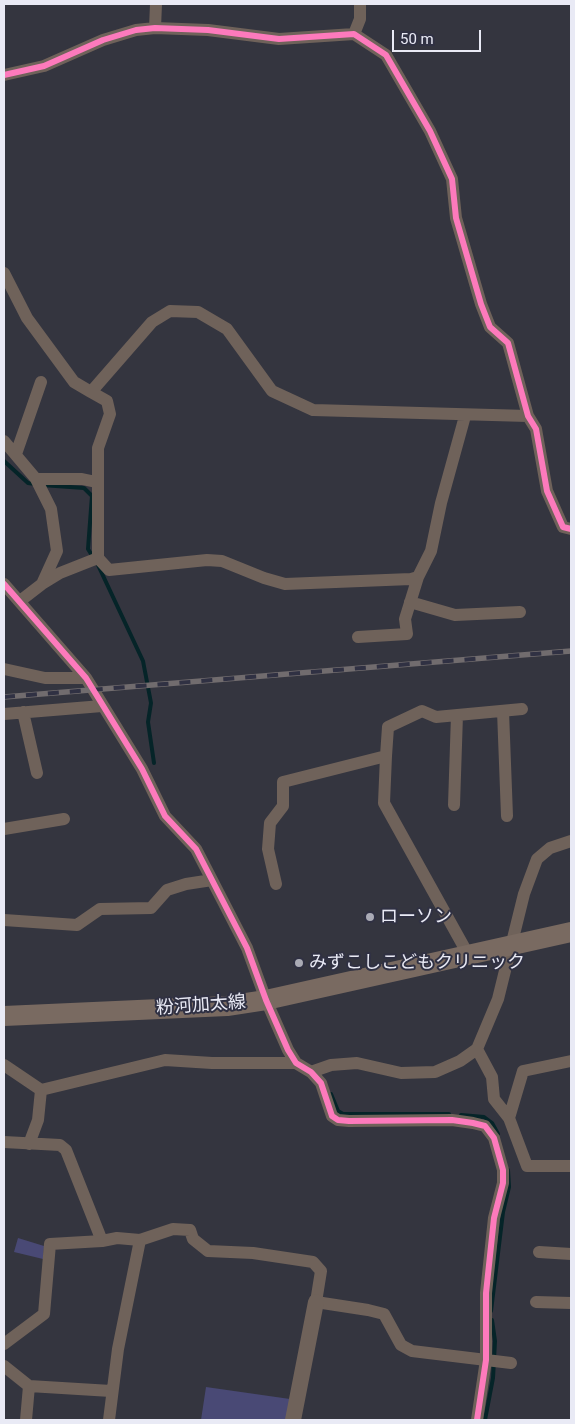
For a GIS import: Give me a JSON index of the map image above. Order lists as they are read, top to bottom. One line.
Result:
{"streets":{"main road":["粉河加太線"]},"places":["ローソン","みずこしこどもクリニック"],"scale_bar":"50 m"}
